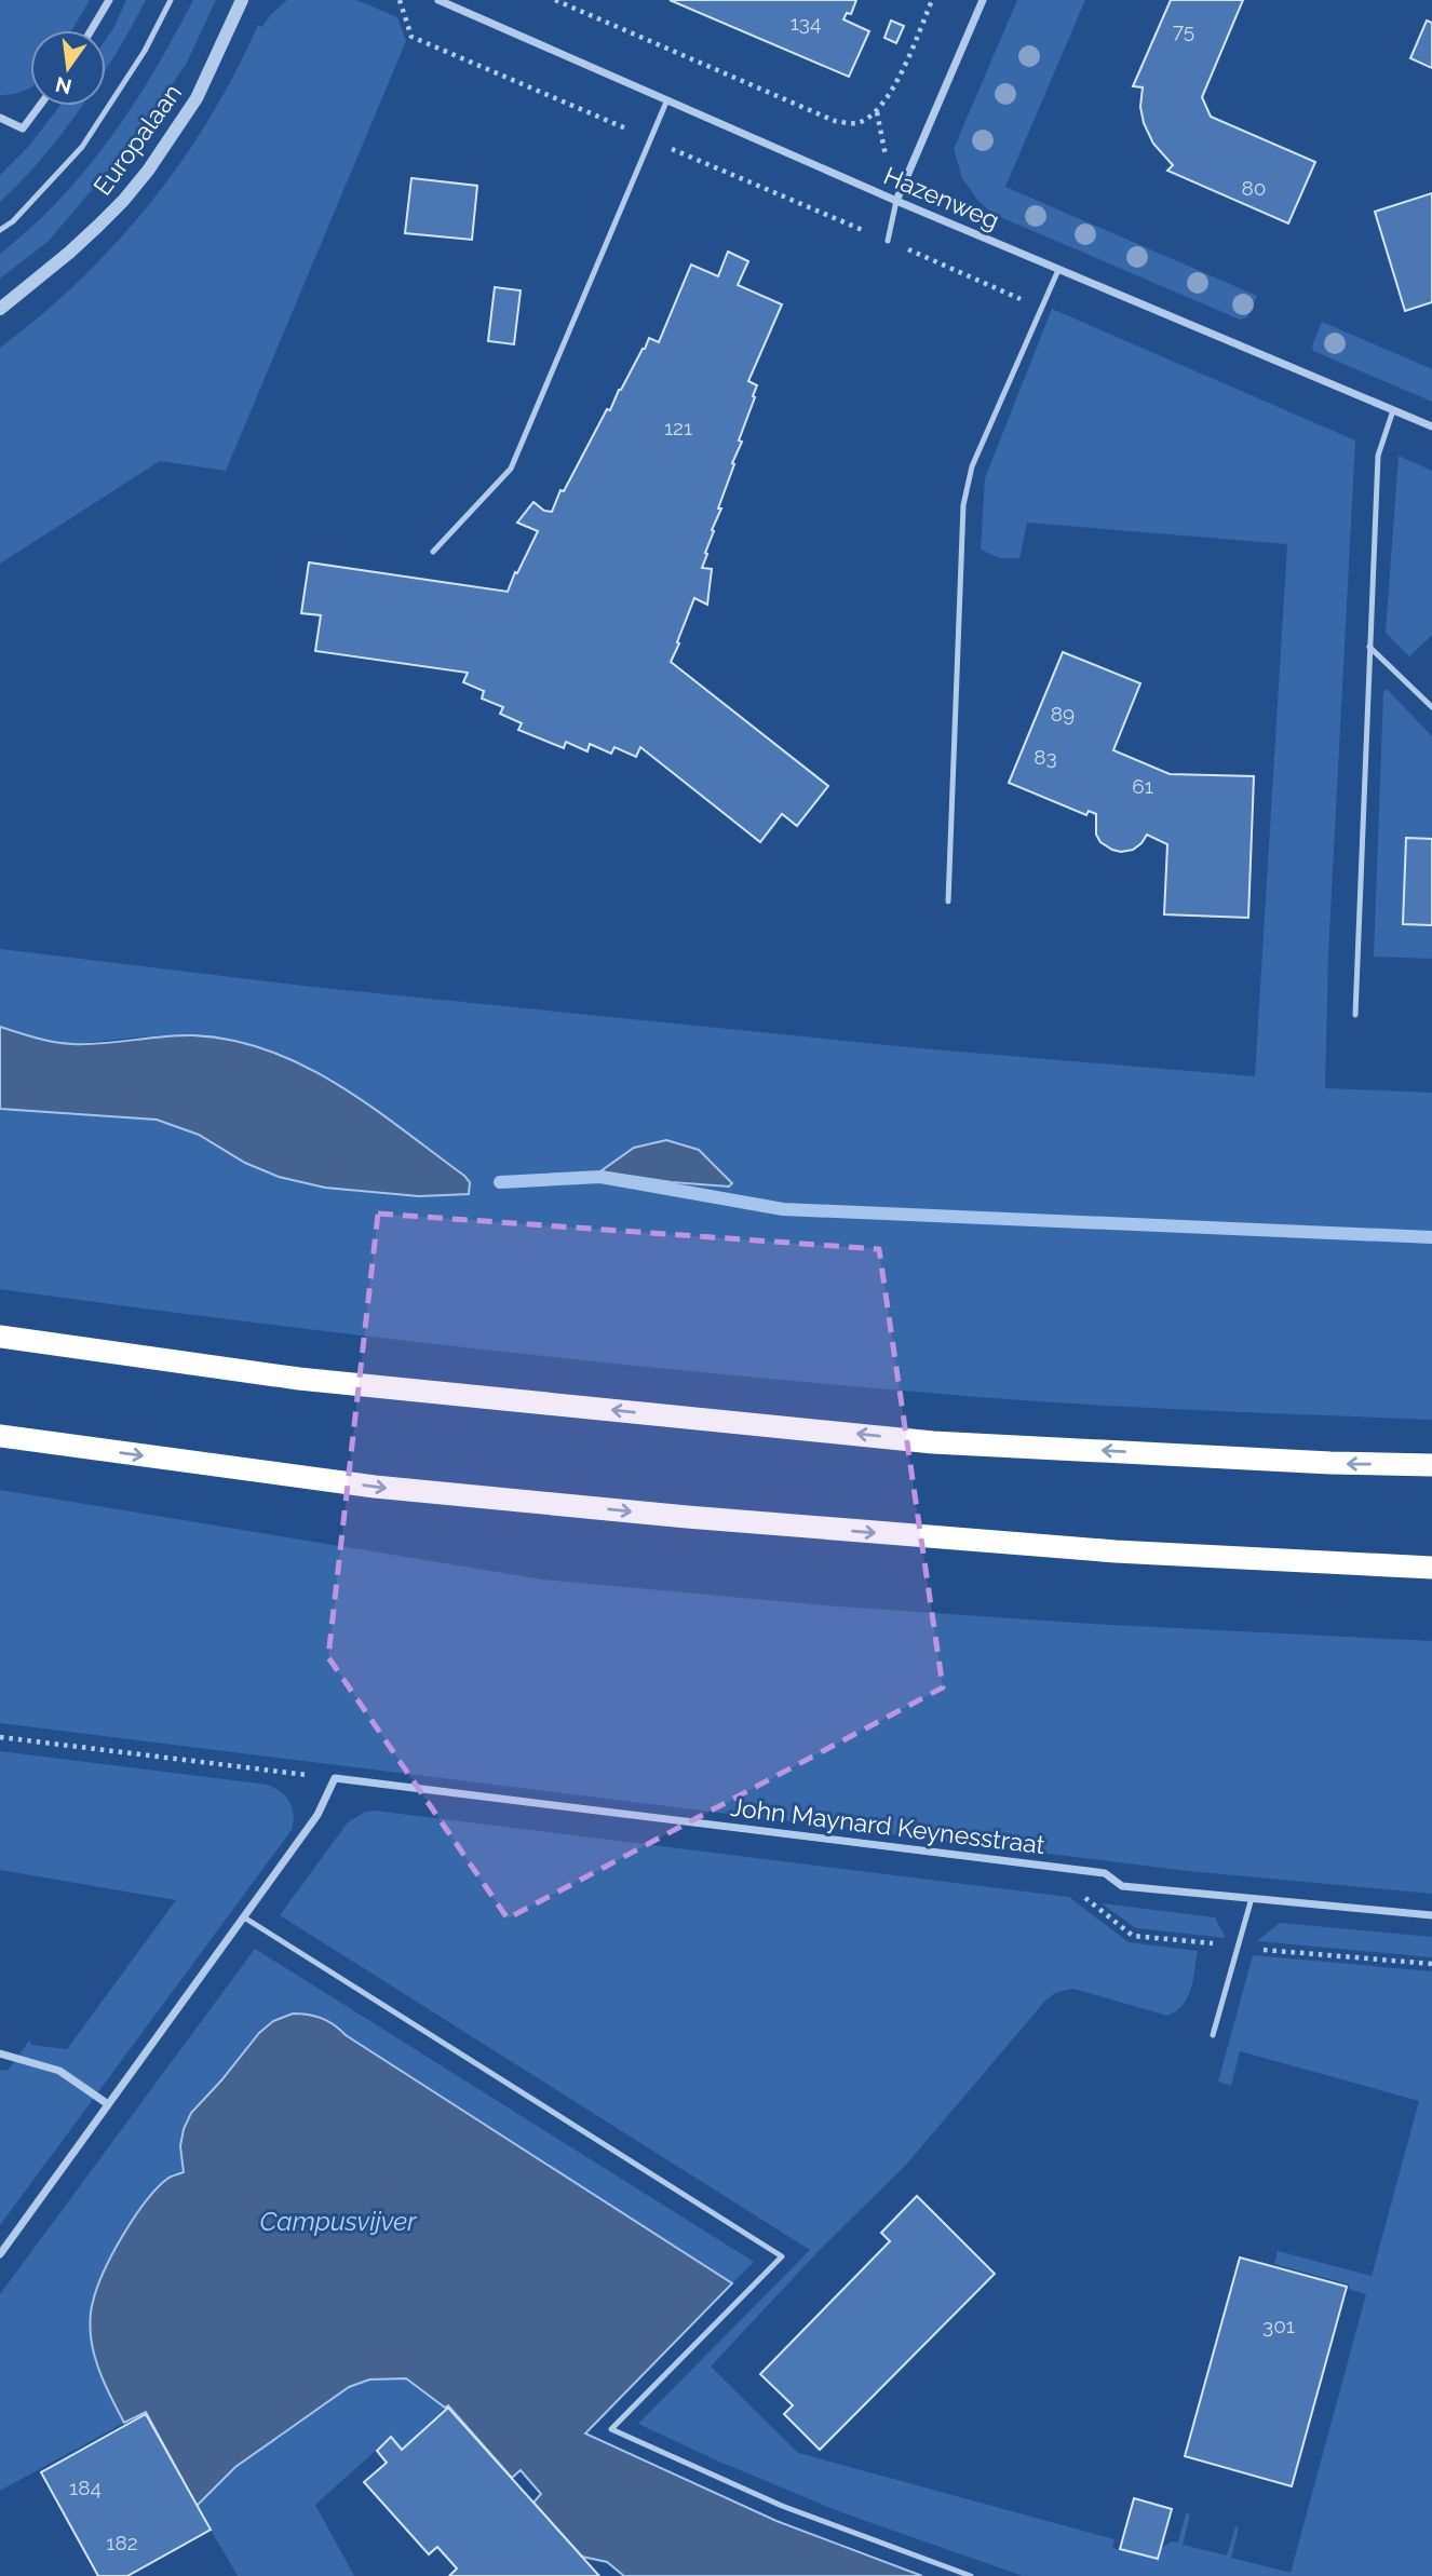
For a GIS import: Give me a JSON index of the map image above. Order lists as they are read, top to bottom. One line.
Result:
{"streets":{"street":["Europalaan","Hazenweg","John Maynard Keynesstraat"]},"water":["Campusvijver"],"house_numbers":["134","75","80","121","89","83","61","301","184","182"],"north":"bottom"}
